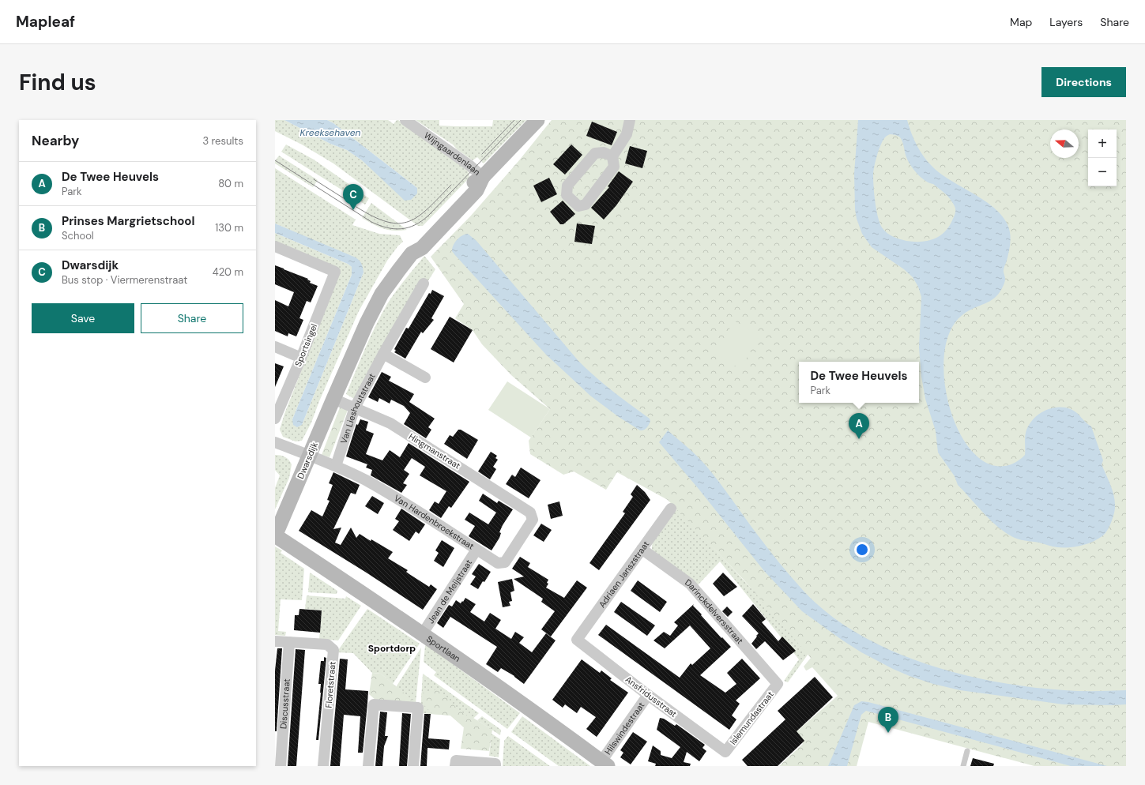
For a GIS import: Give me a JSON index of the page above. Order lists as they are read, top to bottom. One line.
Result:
{"streets":{"street":["Wijngaardenlaan","Sportsingel","Van Lieshoutstraat","Hingmanstraat","Dwarsdijk","Van Hardenbroekstraat","Adriaen Janszstraat","Jean de Meijstraat","Darinckdelversstraat","Sportlaan","Floretstraat","Ansfridusstraat","Discusstraat","Islemundastraat","Hilswindestraat"]},"crossings":[["Wijngaardenlaan","Dwarsdijk"],["Van Lieshoutstraat","Hingmanstraat"],["Van Lieshoutstraat","Van Hardenbroekstraat"],["Hingmanstraat","Dwarsdijk"],["Hingmanstraat","Van Hardenbroekstraat"],["Dwarsdijk","Van Hardenbroekstraat"],["Dwarsdijk","Sportlaan"],["Van Hardenbroekstraat","Jean de Meijstraat"],["Adriaen Janszstraat","Darinckdelversstraat"],["Adriaen Janszstraat","Ansfridusstraat"],["Jean de Meijstraat","Sportlaan"],["Darinckdelversstraat","Islemundastraat"],["Sportlaan","Hilswindestraat"],["Floretstraat","Discusstraat"],["Ansfridusstraat","Islemundastraat"],["Ansfridusstraat","Hilswindestraat"]],"districts":["Sportdorp"],"water":["Kreeksehaven"],"north":"left","page":{"header":"Mapleaf","nav":["Map","Layers","Share"],"buttons":["Directions",["Save","Share"]],"title":"Find us","heading":["Nearby","3 results"],"map_buttons":["+","−"],"list":[{"mark":"A","name":"De Twee Heuvels","note":"Park","value":"80 m"},{"mark":"B","name":"Prinses Margrietschool","note":"School","value":"130 m"},{"mark":"C","name":"Dwarsdijk","note":"Bus stop · Viermerenstraat","value":"420 m"}],"pins":["C","A","B"],"popup":["De Twee Heuvels","Park"]}}
